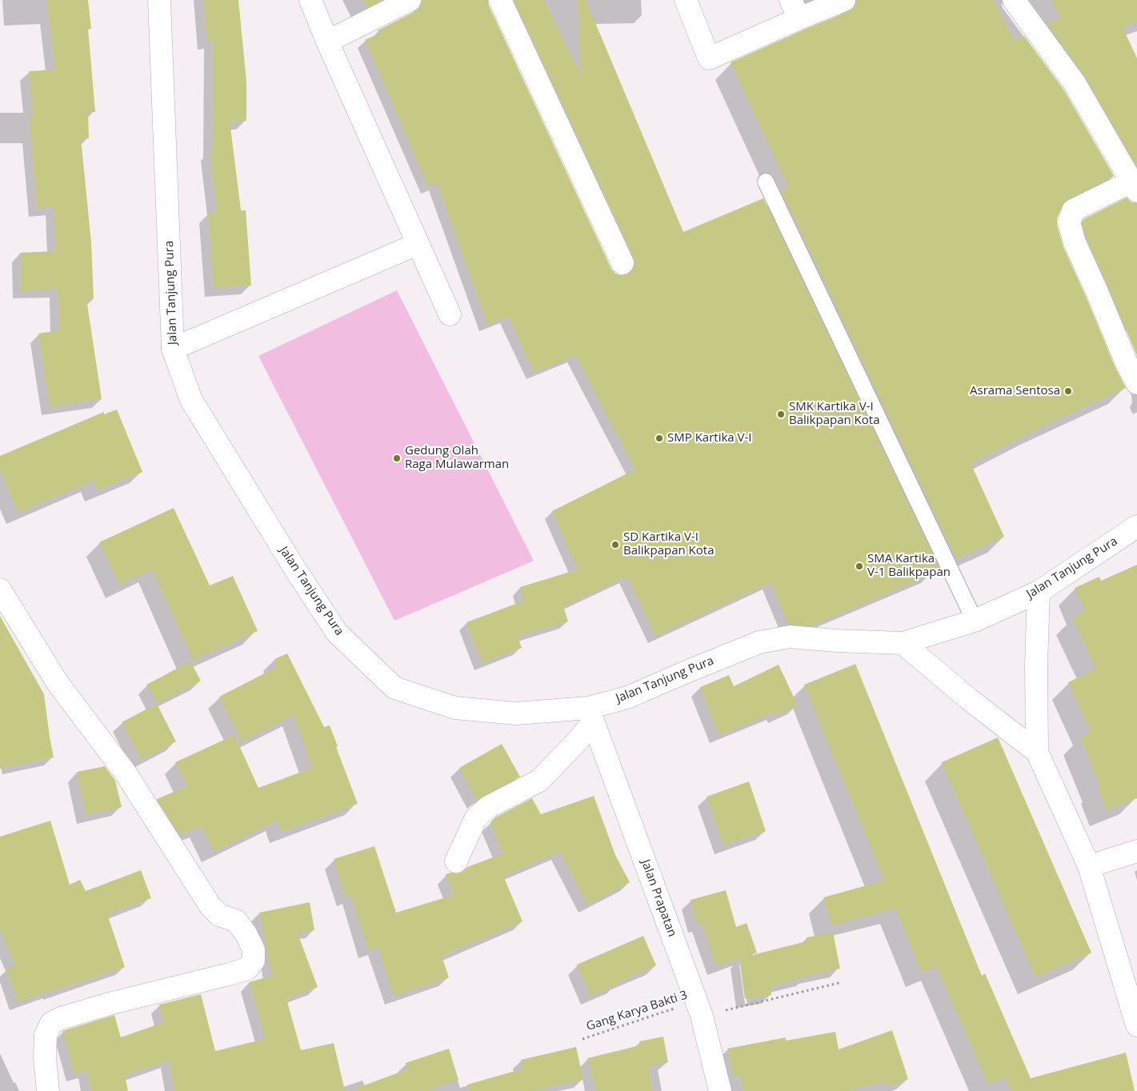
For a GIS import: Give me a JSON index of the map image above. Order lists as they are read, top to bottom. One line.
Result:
{"streets":{"street":["Jalan Tanjung Pura","Jalan Prapatan"],"path":["Gang Karya Bakti 3"]},"crossings":[["Jalan Tanjung Pura","Jalan Prapatan"],["Jalan Prapatan","Gang Karya Bakti 3"]],"places":["Asrama Sentosa","SMK Kartika V-I Balikpapan Kota","SMP Kartika V-I","Gedung Olah Raga Mulawarman","SD Kartika V-I Balikpapan Kota","SMA Kartika V-1 Balikpapan"]}
